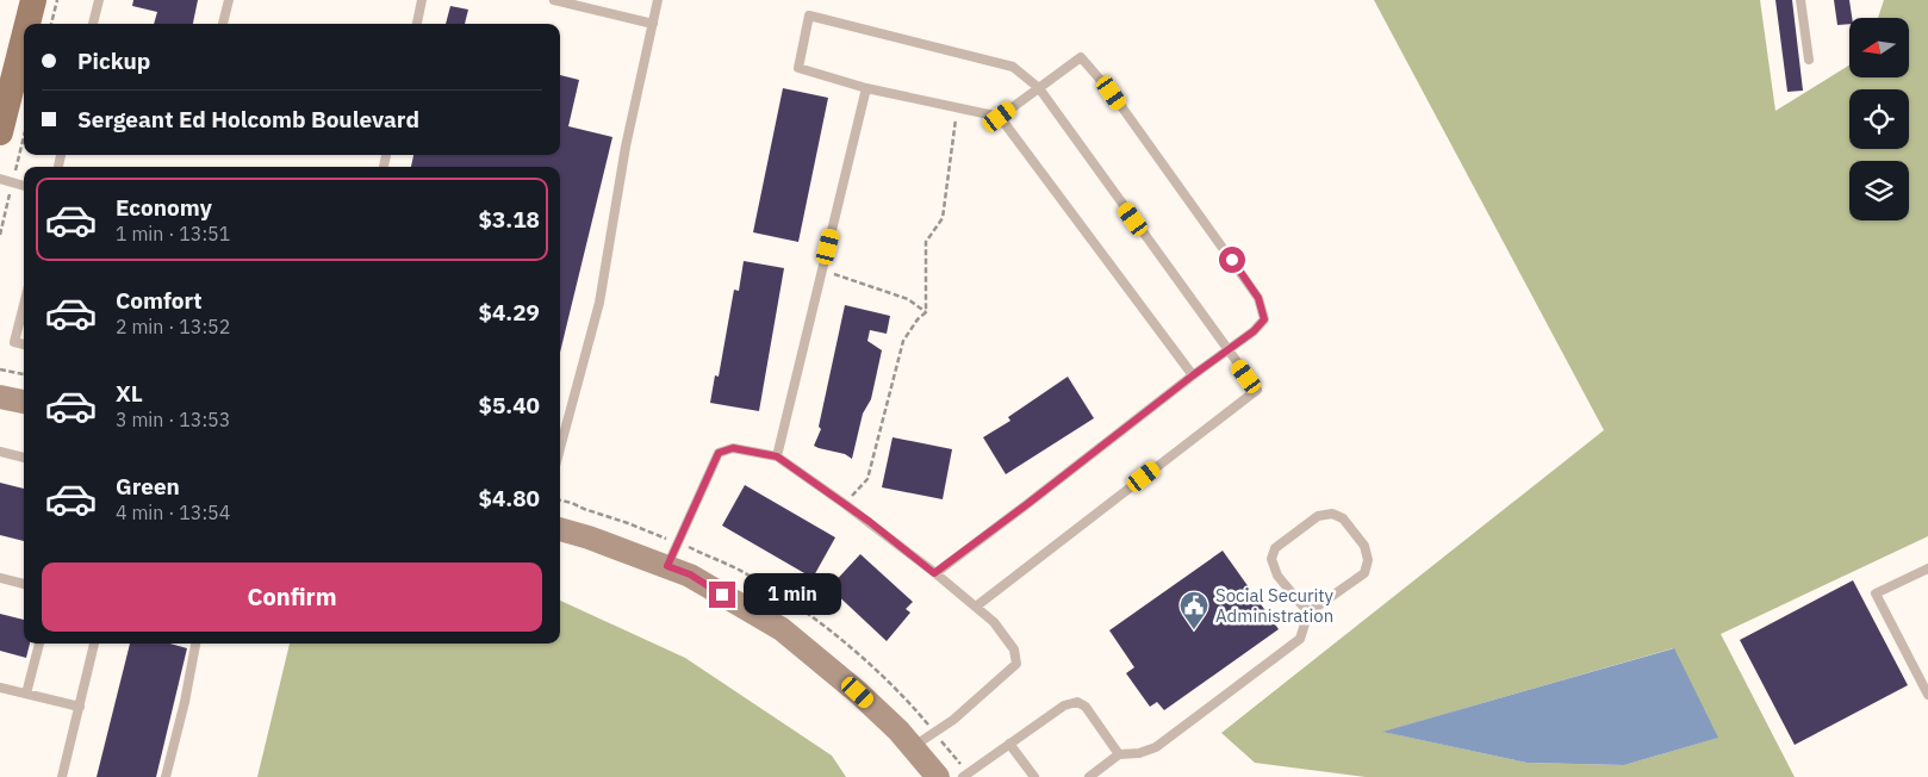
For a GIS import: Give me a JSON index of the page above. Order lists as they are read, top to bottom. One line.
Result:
{"places":{"public building":["Social Security Administration"]},"north":"left","page":{"banner":["Pickup","Sergeant Ed Holcomb Boulevard"],"list":[{"name":"Economy","note":"1 min · 13:51","value":"$3.18"},{"name":"Comfort","note":"2 min · 13:52","value":"$4.29"},{"name":"XL","note":"3 min · 13:53","value":"$5.40"},{"name":"Green","note":"4 min · 13:54","value":"$4.80"}],"buttons":"Confirm","bubble":"1 min"}}
